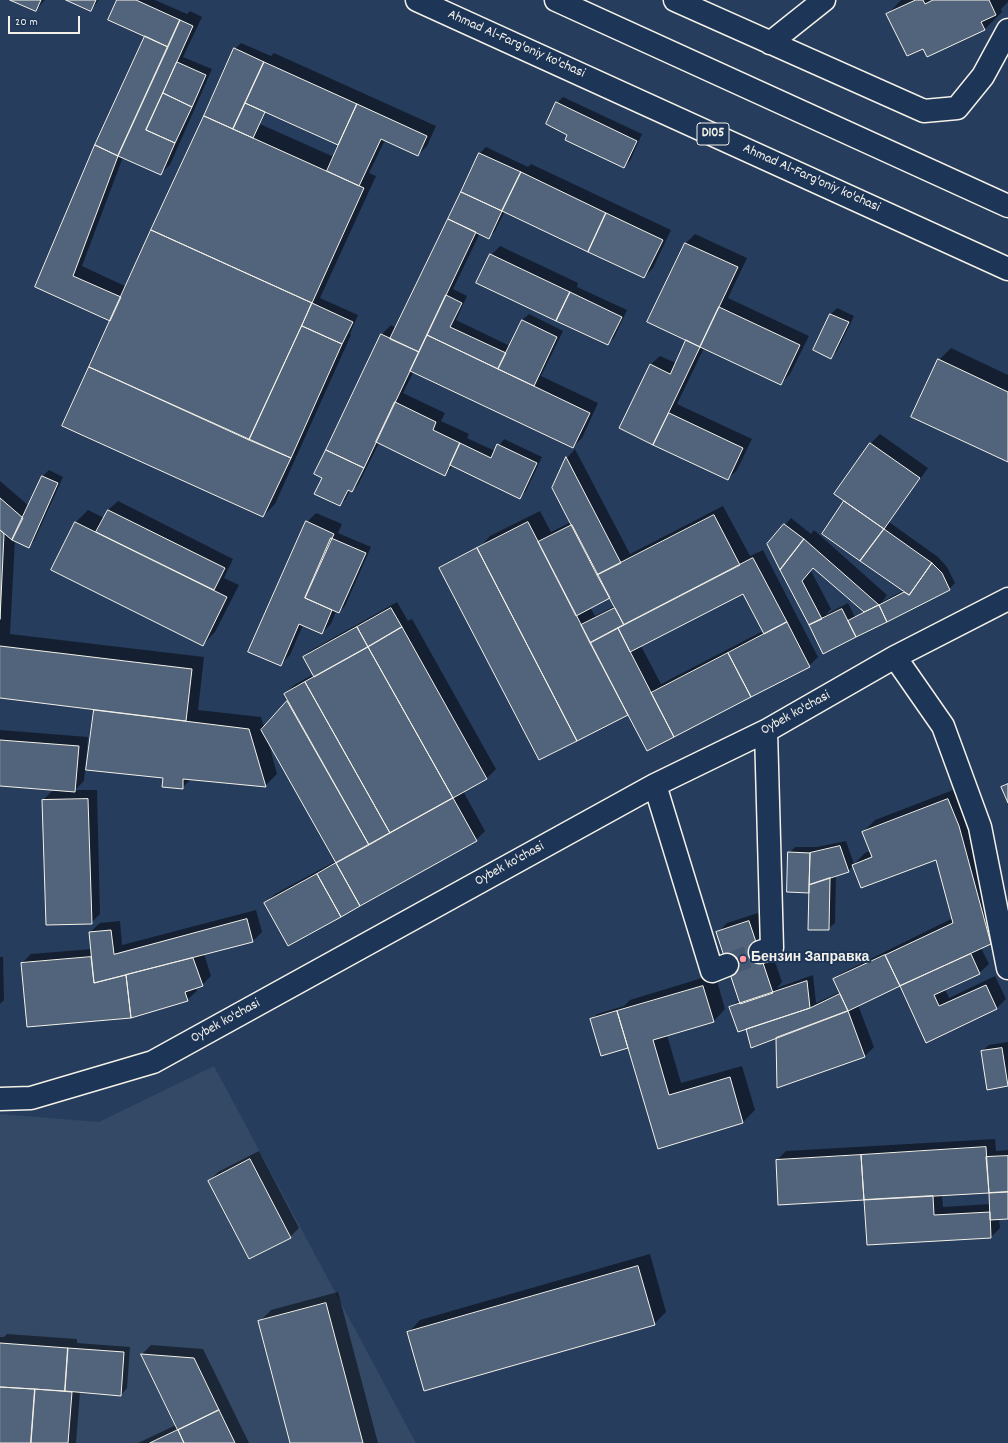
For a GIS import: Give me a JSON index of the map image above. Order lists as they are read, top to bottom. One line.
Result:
{"streets":{"main road":["Ahmad Al-Farg'oniy ko'chasi","D105","Oybek ko'chasi"]},"places":["Бензин Заправка"],"scale_bar":"20 m"}
